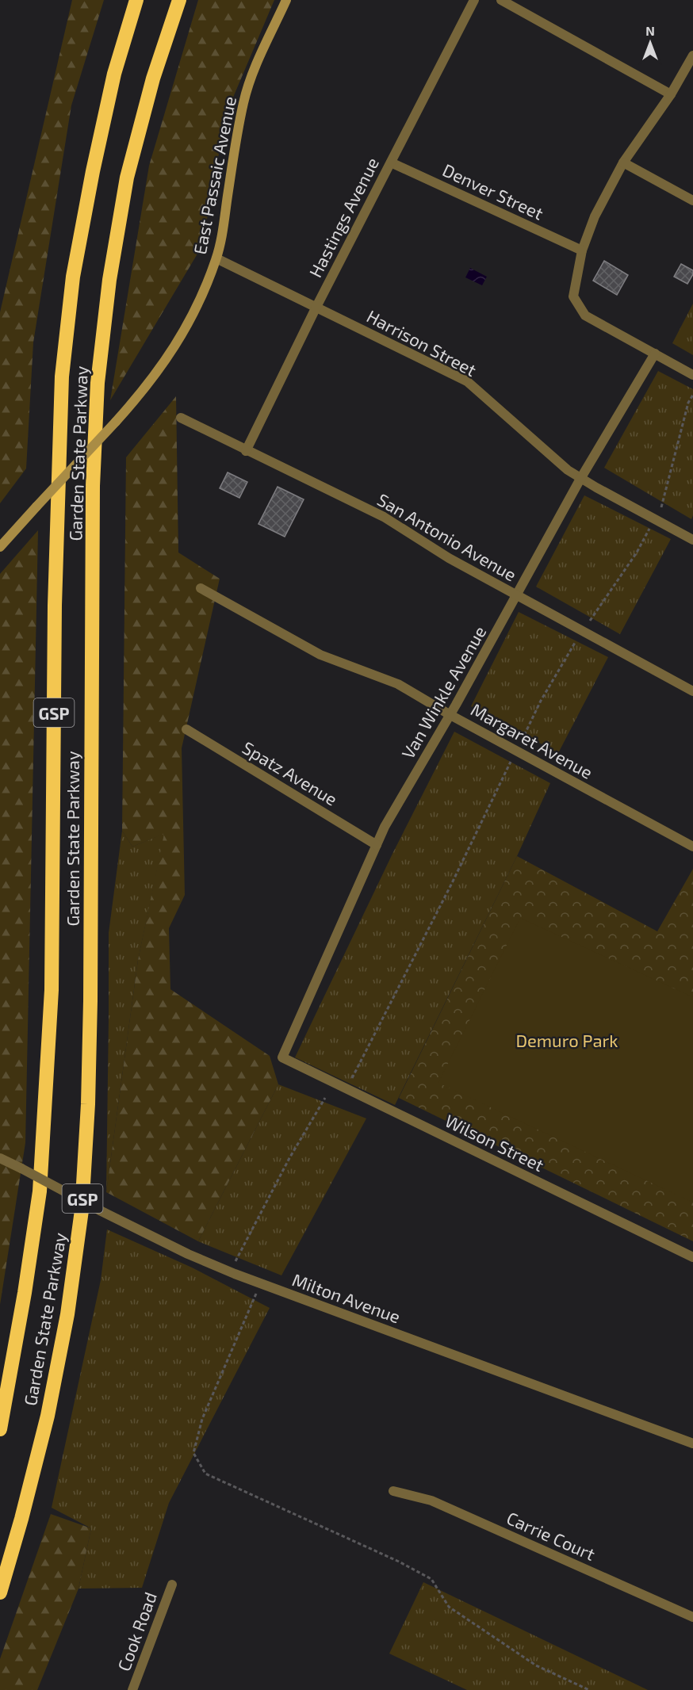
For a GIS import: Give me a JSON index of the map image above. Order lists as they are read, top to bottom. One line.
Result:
{"streets":{"highway":["Garden State Parkway","GSP"],"main road":["East Passaic Avenue"],"street":["Denver Street","Hastings Avenue","Harrison Street","San Antonio Avenue","Van Winkle Avenue","Margaret Avenue","Spatz Avenue","Wilson Street","Milton Avenue","Carrie Court","Cook Road"]},"crossings":[["East Passaic Avenue","Harrison Street"],["Denver Street","Hastings Avenue"],["Hastings Avenue","Harrison Street"],["Hastings Avenue","San Antonio Avenue"],["Harrison Street","Van Winkle Avenue"],["San Antonio Avenue","Van Winkle Avenue"],["Van Winkle Avenue","Margaret Avenue"],["Van Winkle Avenue","Spatz Avenue"],["Van Winkle Avenue","Wilson Street"]],"parks":["Demuro Park"],"north":"top"}
